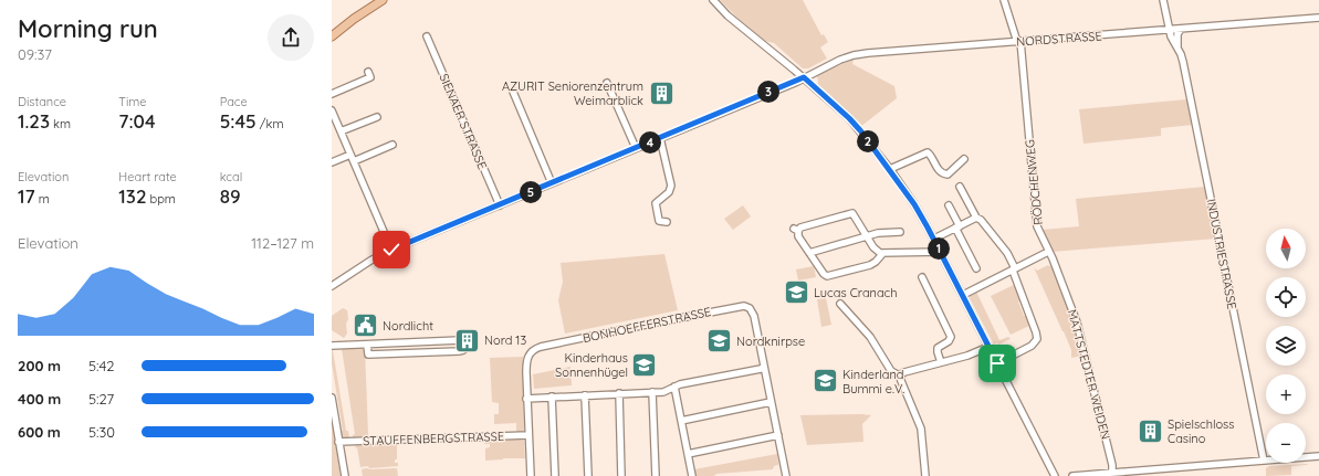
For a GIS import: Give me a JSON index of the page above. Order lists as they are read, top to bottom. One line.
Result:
{"streets":{"street":["NORDSTRASSE","SIENAER STRASSE","RÖDCHENWEG","INDUSTRIESTRASSE","BONHOEFFERSTRASSE","MATTSTEDTER WEIDEN","STAUFFENBERGSTRASSE"]},"crossings":[["NORDSTRASSE","SIENAER STRASSE"],["NORDSTRASSE","RÖDCHENWEG"],["NORDSTRASSE","INDUSTRIESTRASSE"],["RÖDCHENWEG","MATTSTEDTER WEIDEN"],["BONHOEFFERSTRASSE","STAUFFENBERGSTRASSE"]],"places":{"building":["AZURIT Seniorenzentrum Weimarblick","Nord 13","Spielschloss Casino"],"school or university":["Lucas Cranach","Nordknirpse","Kinderhaus Sonnenhügel","Kinderland Bummi e.V."],"public building":["Nordlicht"]},"north":"top","page":{"heading":["Morning run","09:37"],"stats":[["Distance","1.23 km"],["Time","7:04"],["Pace","5:45 /km"],["Elevation","17 m"],["Heart rate","132 bpm"],["kcal","89"]],"pins":["3","2","4","5","1"],"chart":["Elevation","112–127 m"],"map_buttons":["+","−"],"list":[{"name":"200 m","note":"5:42"},{"name":"400 m","note":"5:27"},{"name":"600 m","note":"5:30"}]}}
